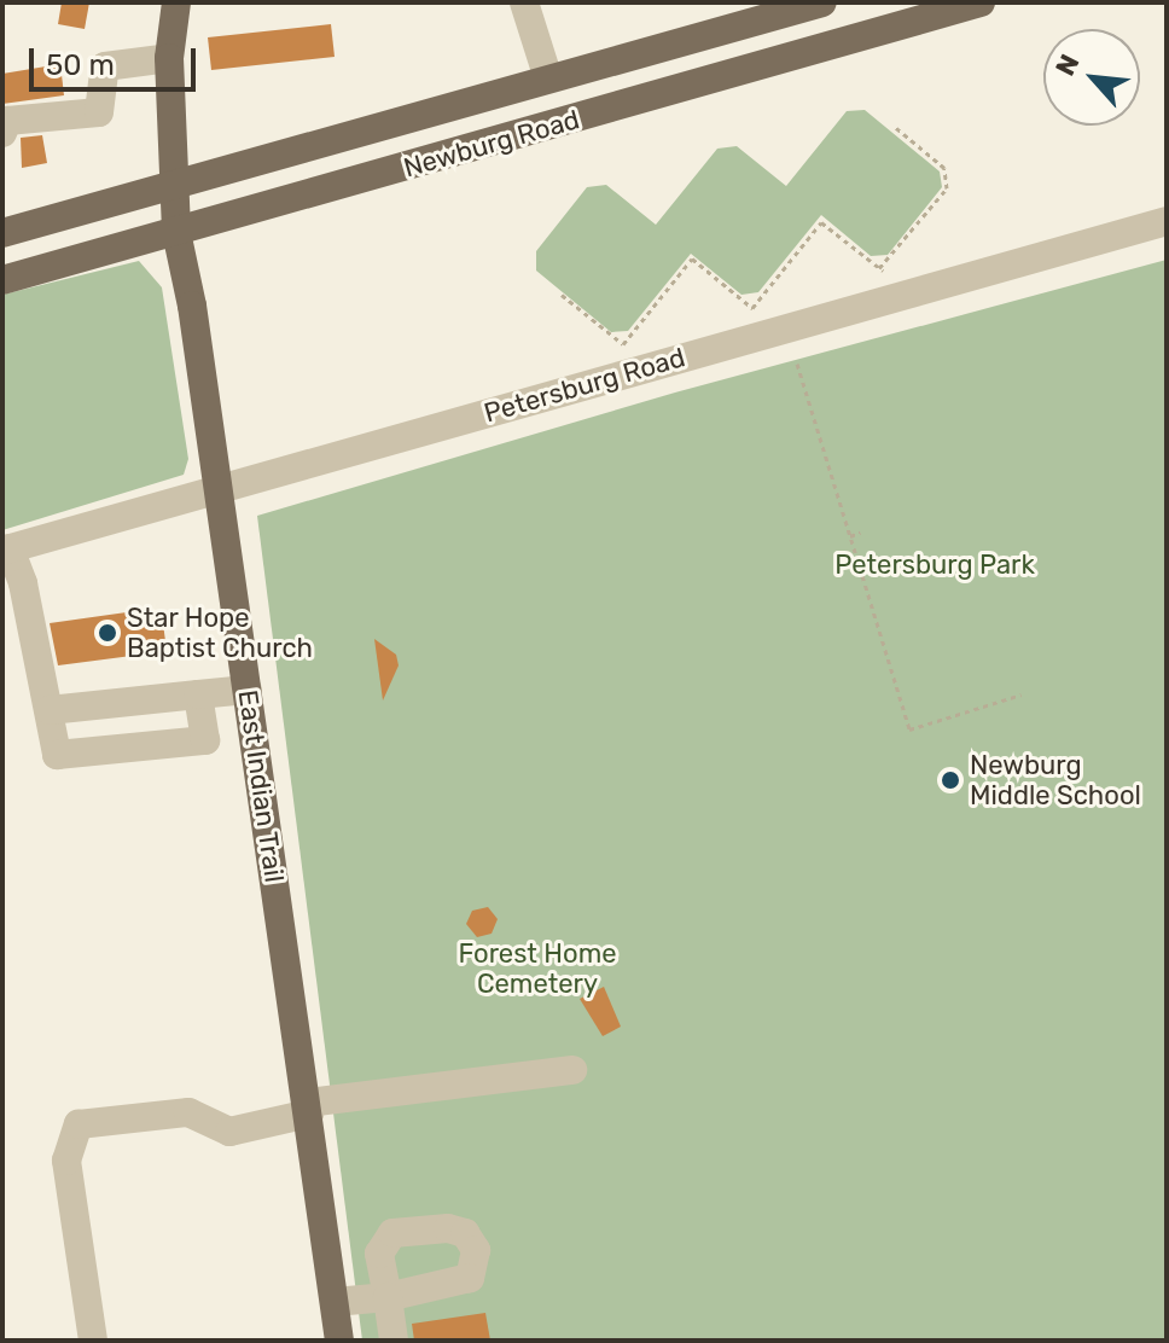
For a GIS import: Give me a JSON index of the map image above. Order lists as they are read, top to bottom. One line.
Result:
{"streets":{"main road":["Newburg Road","East Indian Trail"],"street":["Petersburg Road"]},"crossings":[["Newburg Road","East Indian Trail"],["Petersburg Road","East Indian Trail"]],"parks":["Petersburg Park","Forest Home Cemetery"],"places":["Star Hope Baptist Church","Newburg Middle School"],"scale_bar":"50 m","north":"top left"}
